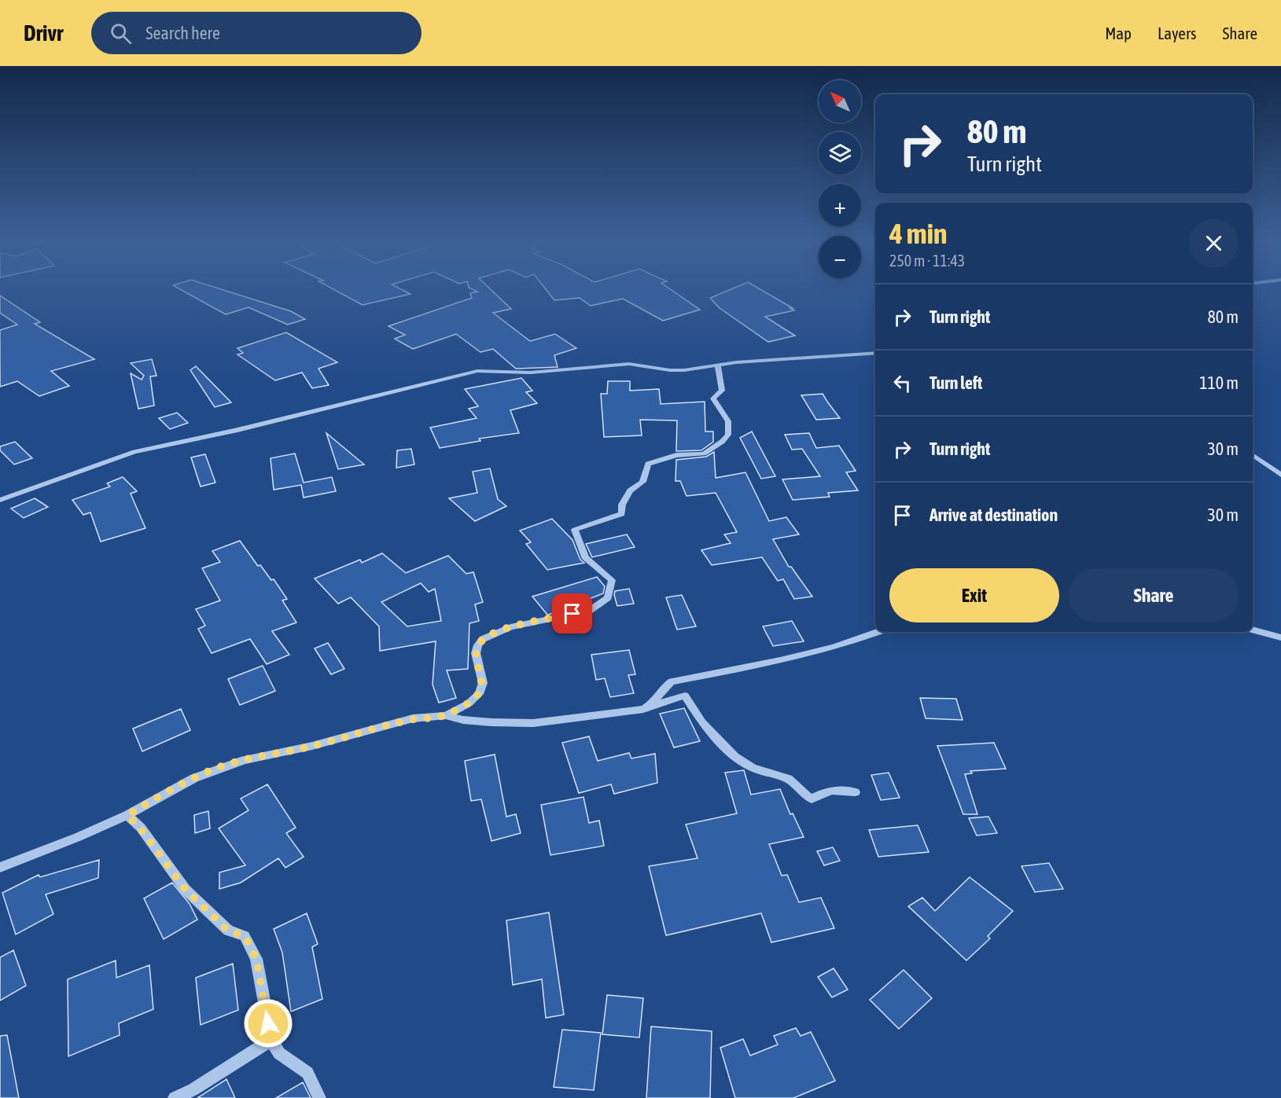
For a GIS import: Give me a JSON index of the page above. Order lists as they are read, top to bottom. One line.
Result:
{"north":"top left","page":{"header":"Drivr","search":"Search here","nav":["Map","Layers","Share"],"map_buttons":["+","−"],"turn":["80 m","Turn right"],"heading":["4 min","250 m · 11:43"],"list":[{"name":"Turn right","value":"80 m"},{"name":"Turn left","value":"110 m"},{"name":"Turn right","value":"30 m"},{"name":"Arrive at destination","value":"30 m"}],"buttons":["Exit","Share"]}}
